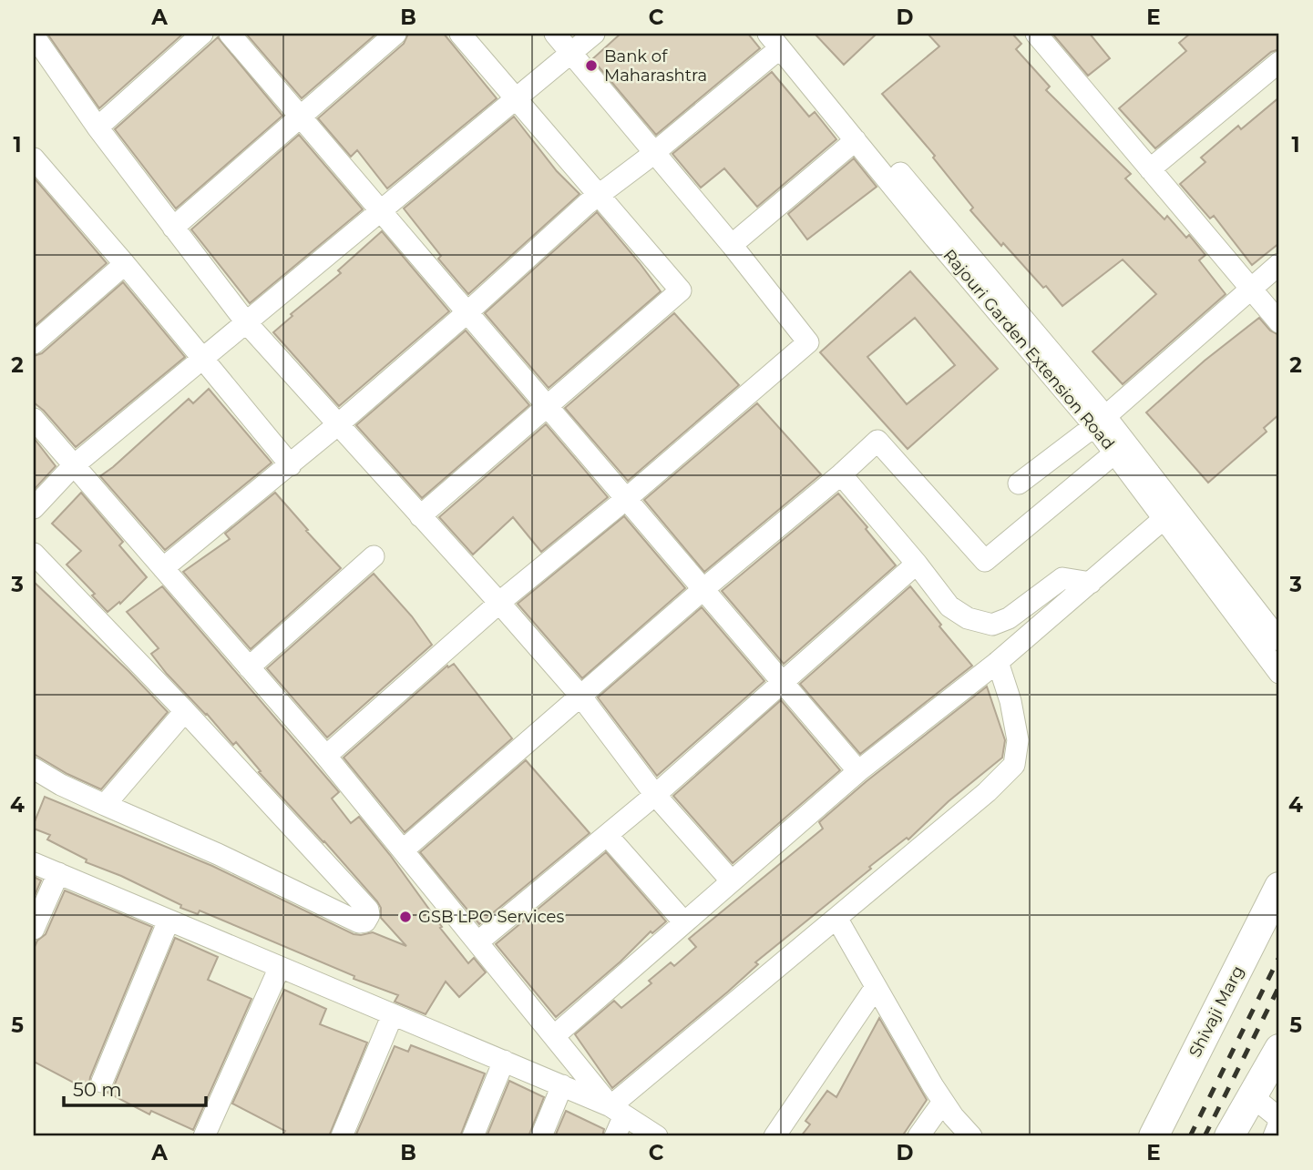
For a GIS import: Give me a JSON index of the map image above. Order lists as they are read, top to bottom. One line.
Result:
{"streets":{"main road":["Shivaji Marg"],"street":["Rajouri Garden Extension Road"]},"places":["Bank of Maharashtra","GSB LPO Services"],"scale_bar":"50 m","grid":{"columns":["A","B","C","D","E"],"rows":["1","2","3","4","5"]}}
